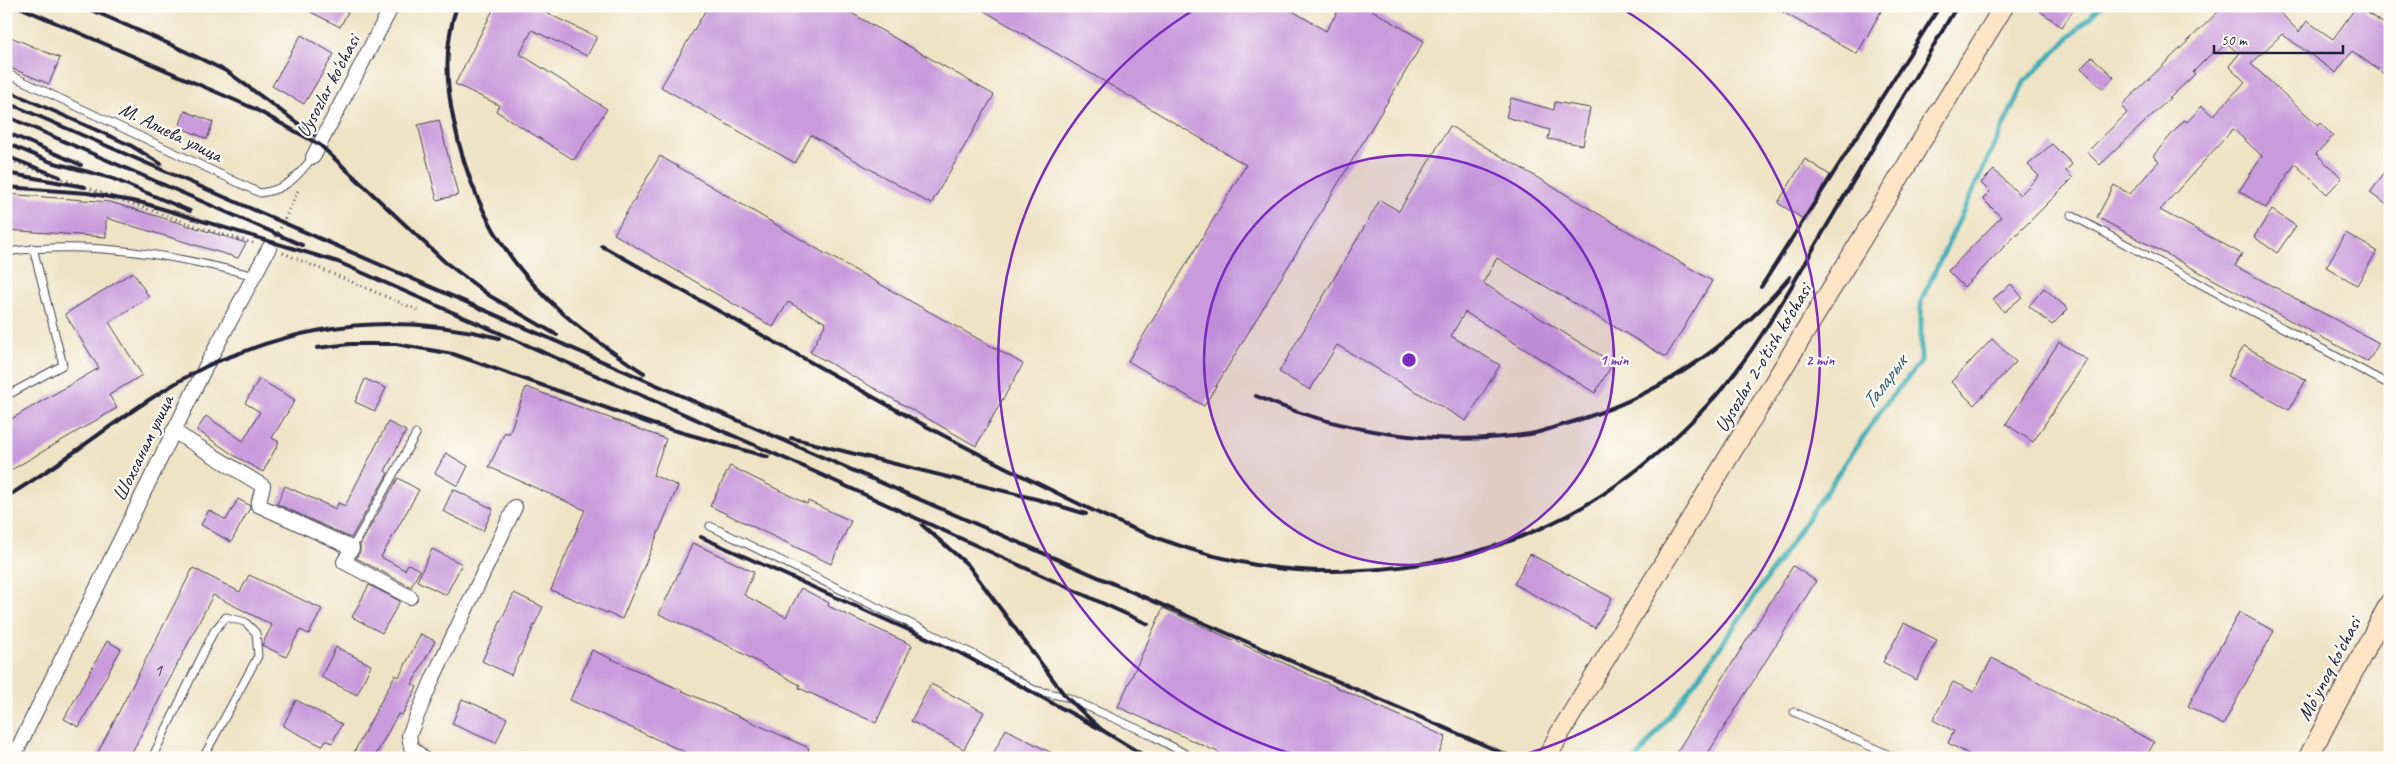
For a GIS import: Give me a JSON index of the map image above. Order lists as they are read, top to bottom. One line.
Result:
{"streets":{"street":["Uysozlar ko'chasi","Uysozlar 2-o'tish ko'chasi","Шохсанам улица","Moʻynoq ko'chasi"],"lane":["М. Алиева улица"]},"crossings":[["Uysozlar ko'chasi","М. Алиева улица"]],"water":["Таларык"],"house_numbers":["1"],"scale_bar":"50 m","rings":["1 min","2 min"]}
